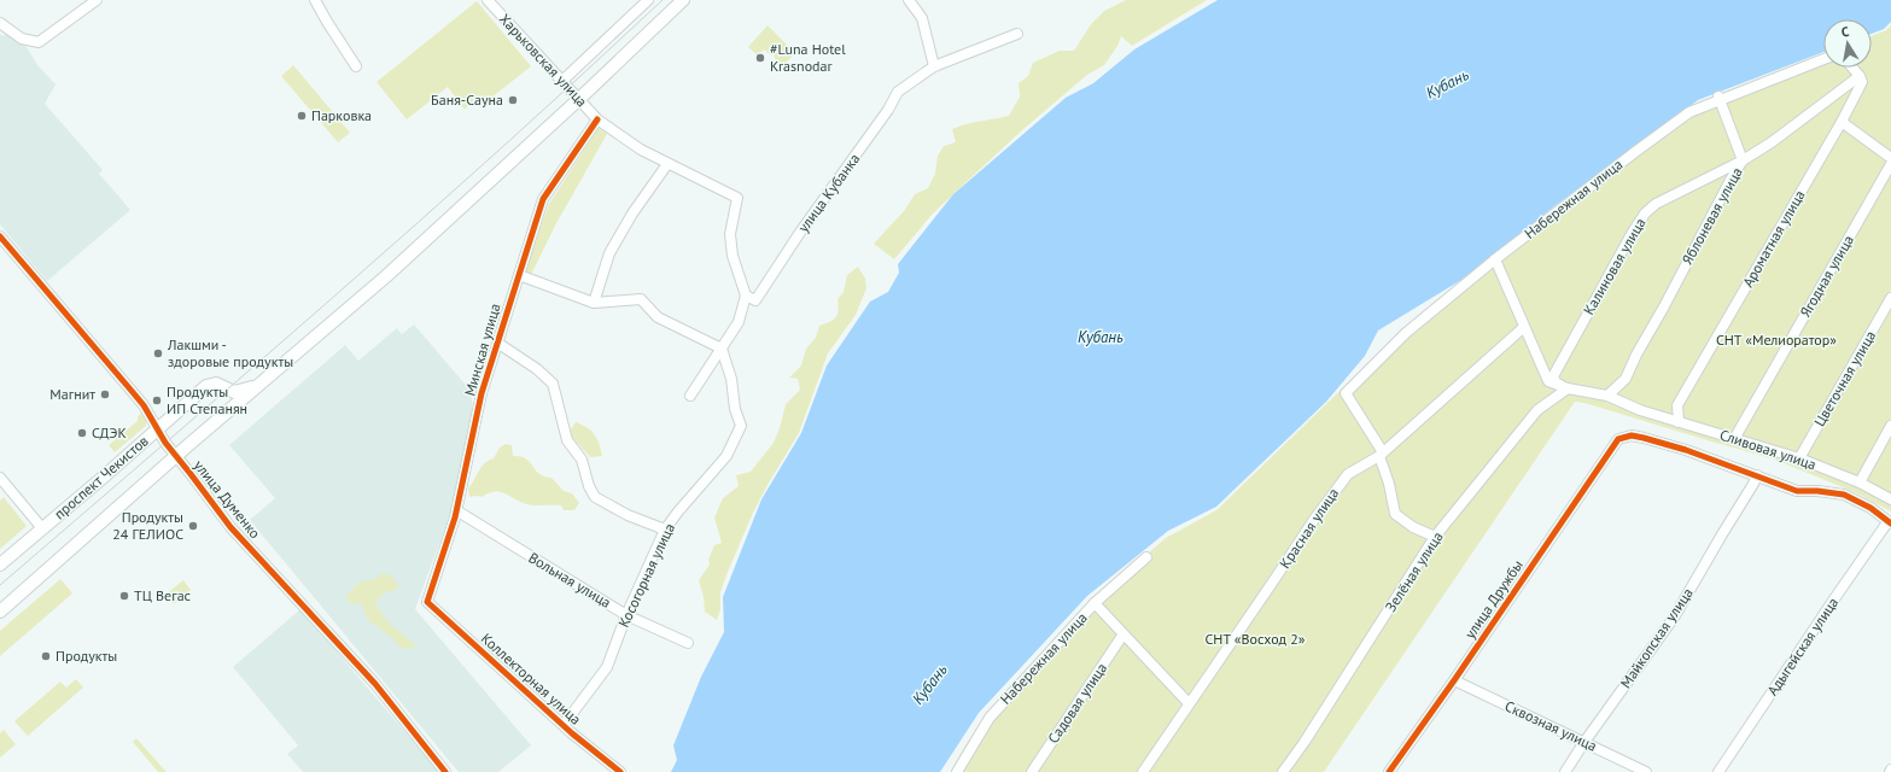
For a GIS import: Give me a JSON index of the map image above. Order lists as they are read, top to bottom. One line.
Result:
{"streets":{"main road":["проспект Чекистов"],"street":["Харьковская улица","улица Кубанка","Набережная улица","Яблоневая улица","Ароматная улица","Калиновая улица","Ягодная улица","Минская улица","Цветочная улица","Сливовая улица","улица Думенко","Красная улица","Зелёная улица","Косогорная улица","Вольная улица","улица Дружбы","Майкопская улица","Адыгейская улица","Коллекторная улица","Садовая улица","Сквозная улица"]},"crossings":[["Харьковская улица","улица Кубанка"],["Харьковская улица","Минская улица"],["Набережная улица","Яблоневая улица"],["Набережная улица","Красная улица"],["Яблоневая улица","Калиновая улица"],["Яблоневая улица","Сливовая улица"],["Ароматная улица","Сливовая улица"],["Калиновая улица","Сливовая улица"],["Калиновая улица","Зелёная улица"],["Ягодная улица","Сливовая улица"],["Минская улица","Вольная улица"],["Минская улица","Коллекторная улица"],["Цветочная улица","Сливовая улица"],["Сливовая улица","Зелёная улица"],["проспект Чекистов","улица Думенко"],["Косогорная улица","Вольная улица"],["Косогорная улица","Коллекторная улица"],["улица Дружбы","Майкопская улица"],["улица Дружбы","Сквозная улица"],["Майкопская улица","Сквозная улица"]],"water":["Кубань"],"parks":["СНТ «Мелиоратор»","СНТ «Восход 2»"],"places":["#Luna Hotel Krasnodar","Баня-Сауна","Парковка","Лакшми - здоровые продукты","Магнит","Продукты ИП Степанян","СДЭК","Продукты 24 ГЕЛИОС","ТЦ Вегас","Продукты"],"north":"top"}
